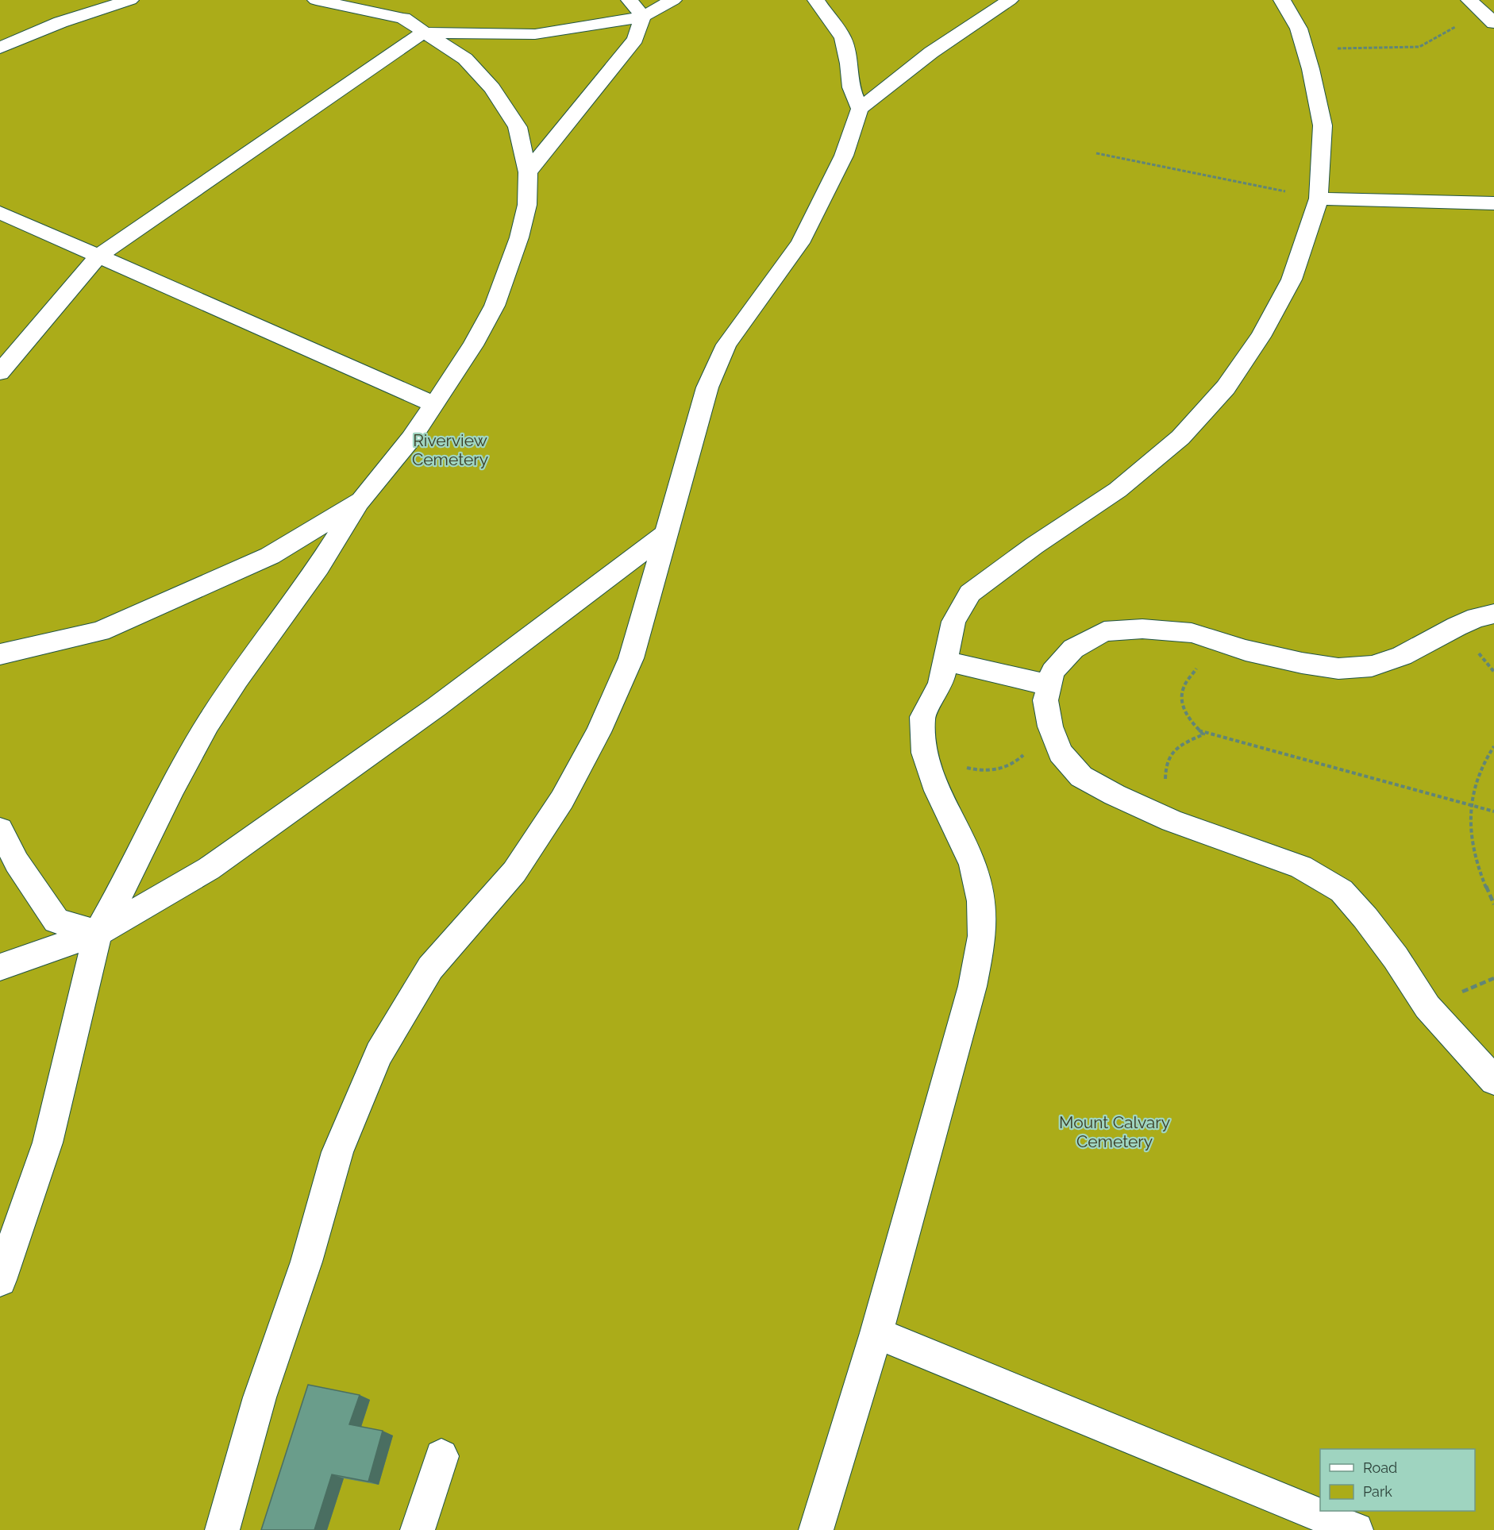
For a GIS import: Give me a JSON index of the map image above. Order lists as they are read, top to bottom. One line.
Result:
{"parks":["Riverview Cemetery","Mount Calvary Cemetery"],"legend":["Road","Park"]}
